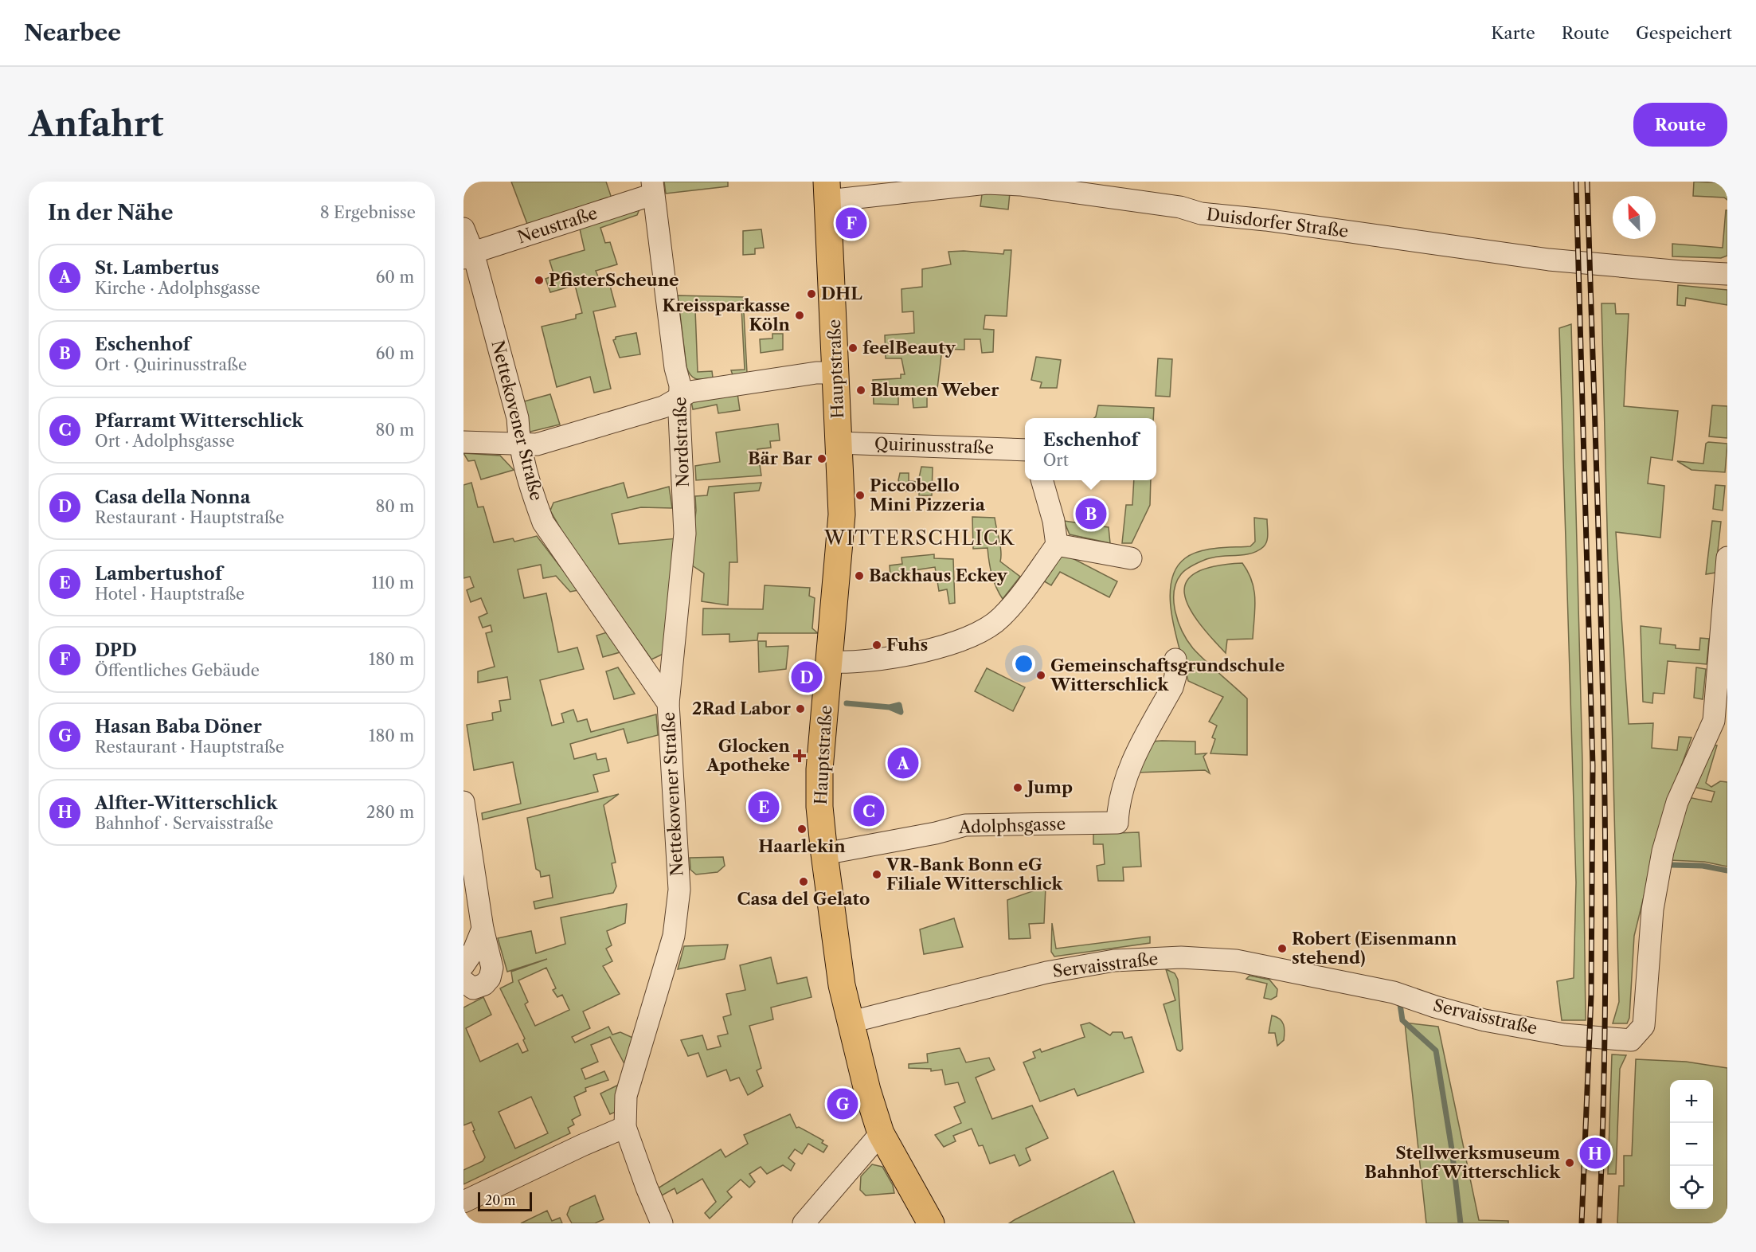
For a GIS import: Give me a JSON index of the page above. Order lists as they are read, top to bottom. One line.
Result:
{"streets":{"main road":["Hauptstraße"],"street":["Duisdorfer Straße","Neustraße","Nettekovener Straße","Nordstraße","Quirinusstraße","Adolphsgasse","Servaisstraße"]},"crossings":[["Duisdorfer Straße","Hauptstraße"],["Neustraße","Nettekovener Straße"],["Neustraße","Nordstraße"],["Hauptstraße","Quirinusstraße"],["Hauptstraße","Adolphsgasse"],["Hauptstraße","Servaisstraße"],["Nettekovener Straße","Nordstraße"]],"districts":["WITTERSCHLICK"],"places":{"other":["PfisterScheune","DHL","Kreissparkasse Köln","feelBeauty","Blumen Weber","Bär Bar","Piccobello Mini Pizzeria","Backhaus Eckey","Fuhs","Gemeinschaftsgrundschule Witterschlick","2Rad Labor","Jump","Haarlekin","VR-Bank Bonn eG Filiale Witterschlick","Casa del Gelato","Robert (Eisenmann stehend)","Stellwerksmuseum Bahnhof Witterschlick"],"health":["Glocken Apotheke"]},"scale_bar":"20 m","north":"top left","page":{"header":"Nearbee","nav":["Karte","Route","Gespeichert"],"buttons":"Route","title":"Anfahrt","heading":["In der Nähe","8 Ergebnisse"],"pins":["F","B","D","A","E","C","G","H"],"list":[{"mark":"A","name":"St. Lambertus","note":"Kirche · Adolphsgasse","value":"60 m"},{"mark":"B","name":"Eschenhof","note":"Ort · Quirinusstraße","value":"60 m"},{"mark":"C","name":"Pfarramt Witterschlick","note":"Ort · Adolphsgasse","value":"80 m"},{"mark":"D","name":"Casa della Nonna","note":"Restaurant · Hauptstraße","value":"80 m"},{"mark":"E","name":"Lambertushof","note":"Hotel · Hauptstraße","value":"110 m"},{"mark":"F","name":"DPD","note":"Öffentliches Gebäude","value":"180 m"},{"mark":"G","name":"Hasan Baba Döner","note":"Restaurant · Hauptstraße","value":"180 m"},{"mark":"H","name":"Alfter-Witterschlick","note":"Bahnhof · Servaisstraße","value":"280 m"}],"popup":["Eschenhof","Ort"],"map_buttons":["+","−"],"scale":"20 m"}}
